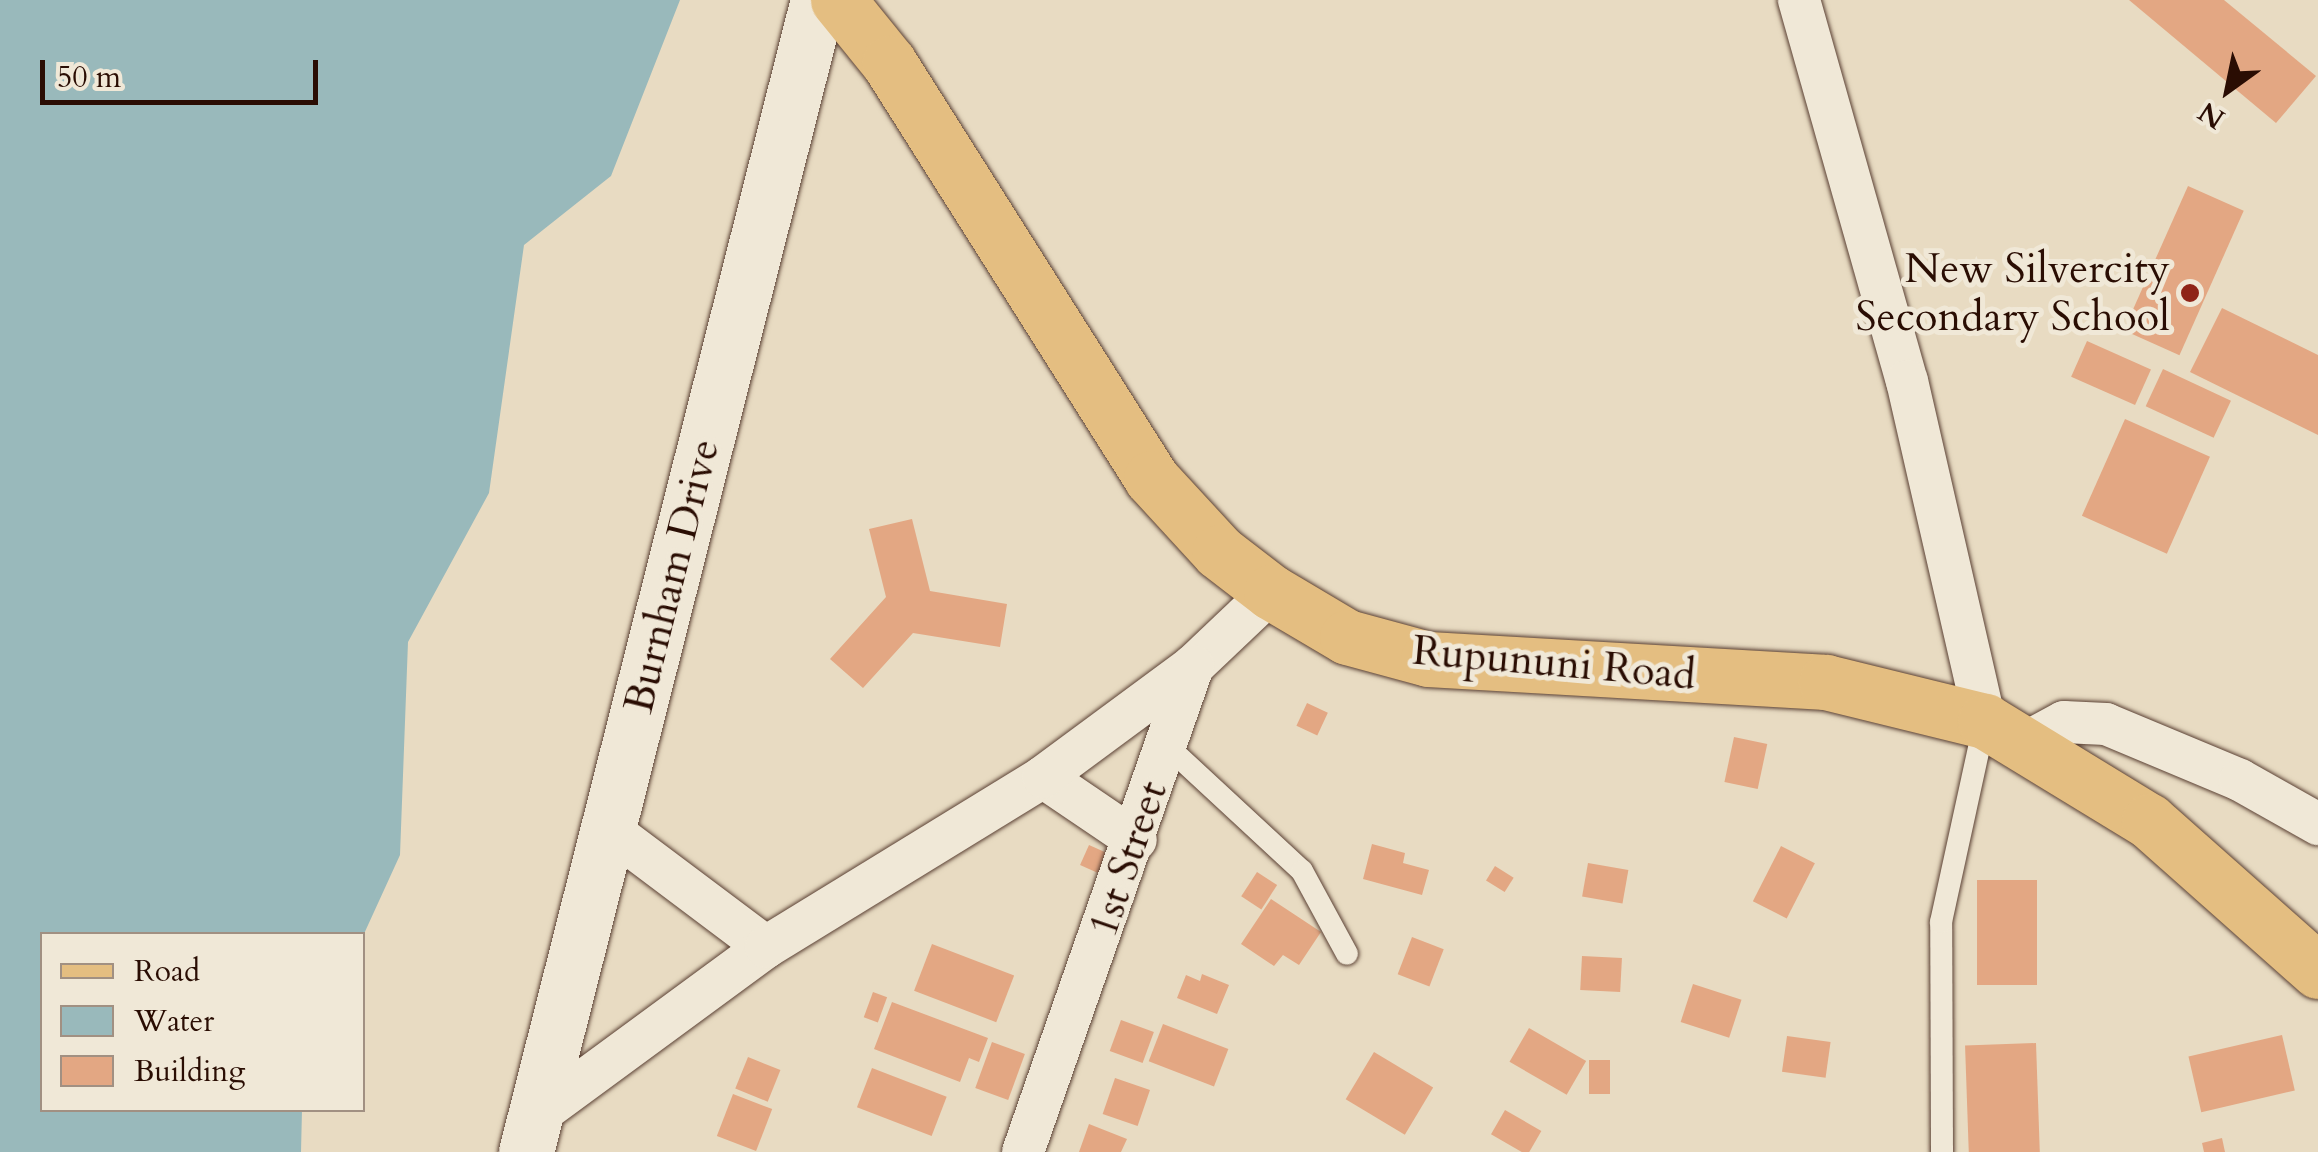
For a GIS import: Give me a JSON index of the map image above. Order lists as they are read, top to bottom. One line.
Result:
{"streets":{"main road":["Rupununi Road"],"street":["Burnham Drive","1st Street"]},"crossings":[["Rupununi Road","1st Street"]],"places":["New Silvercity Secondary School"],"legend":["Road","Water","Building"],"scale_bar":"50 m","north":"bottom left"}
